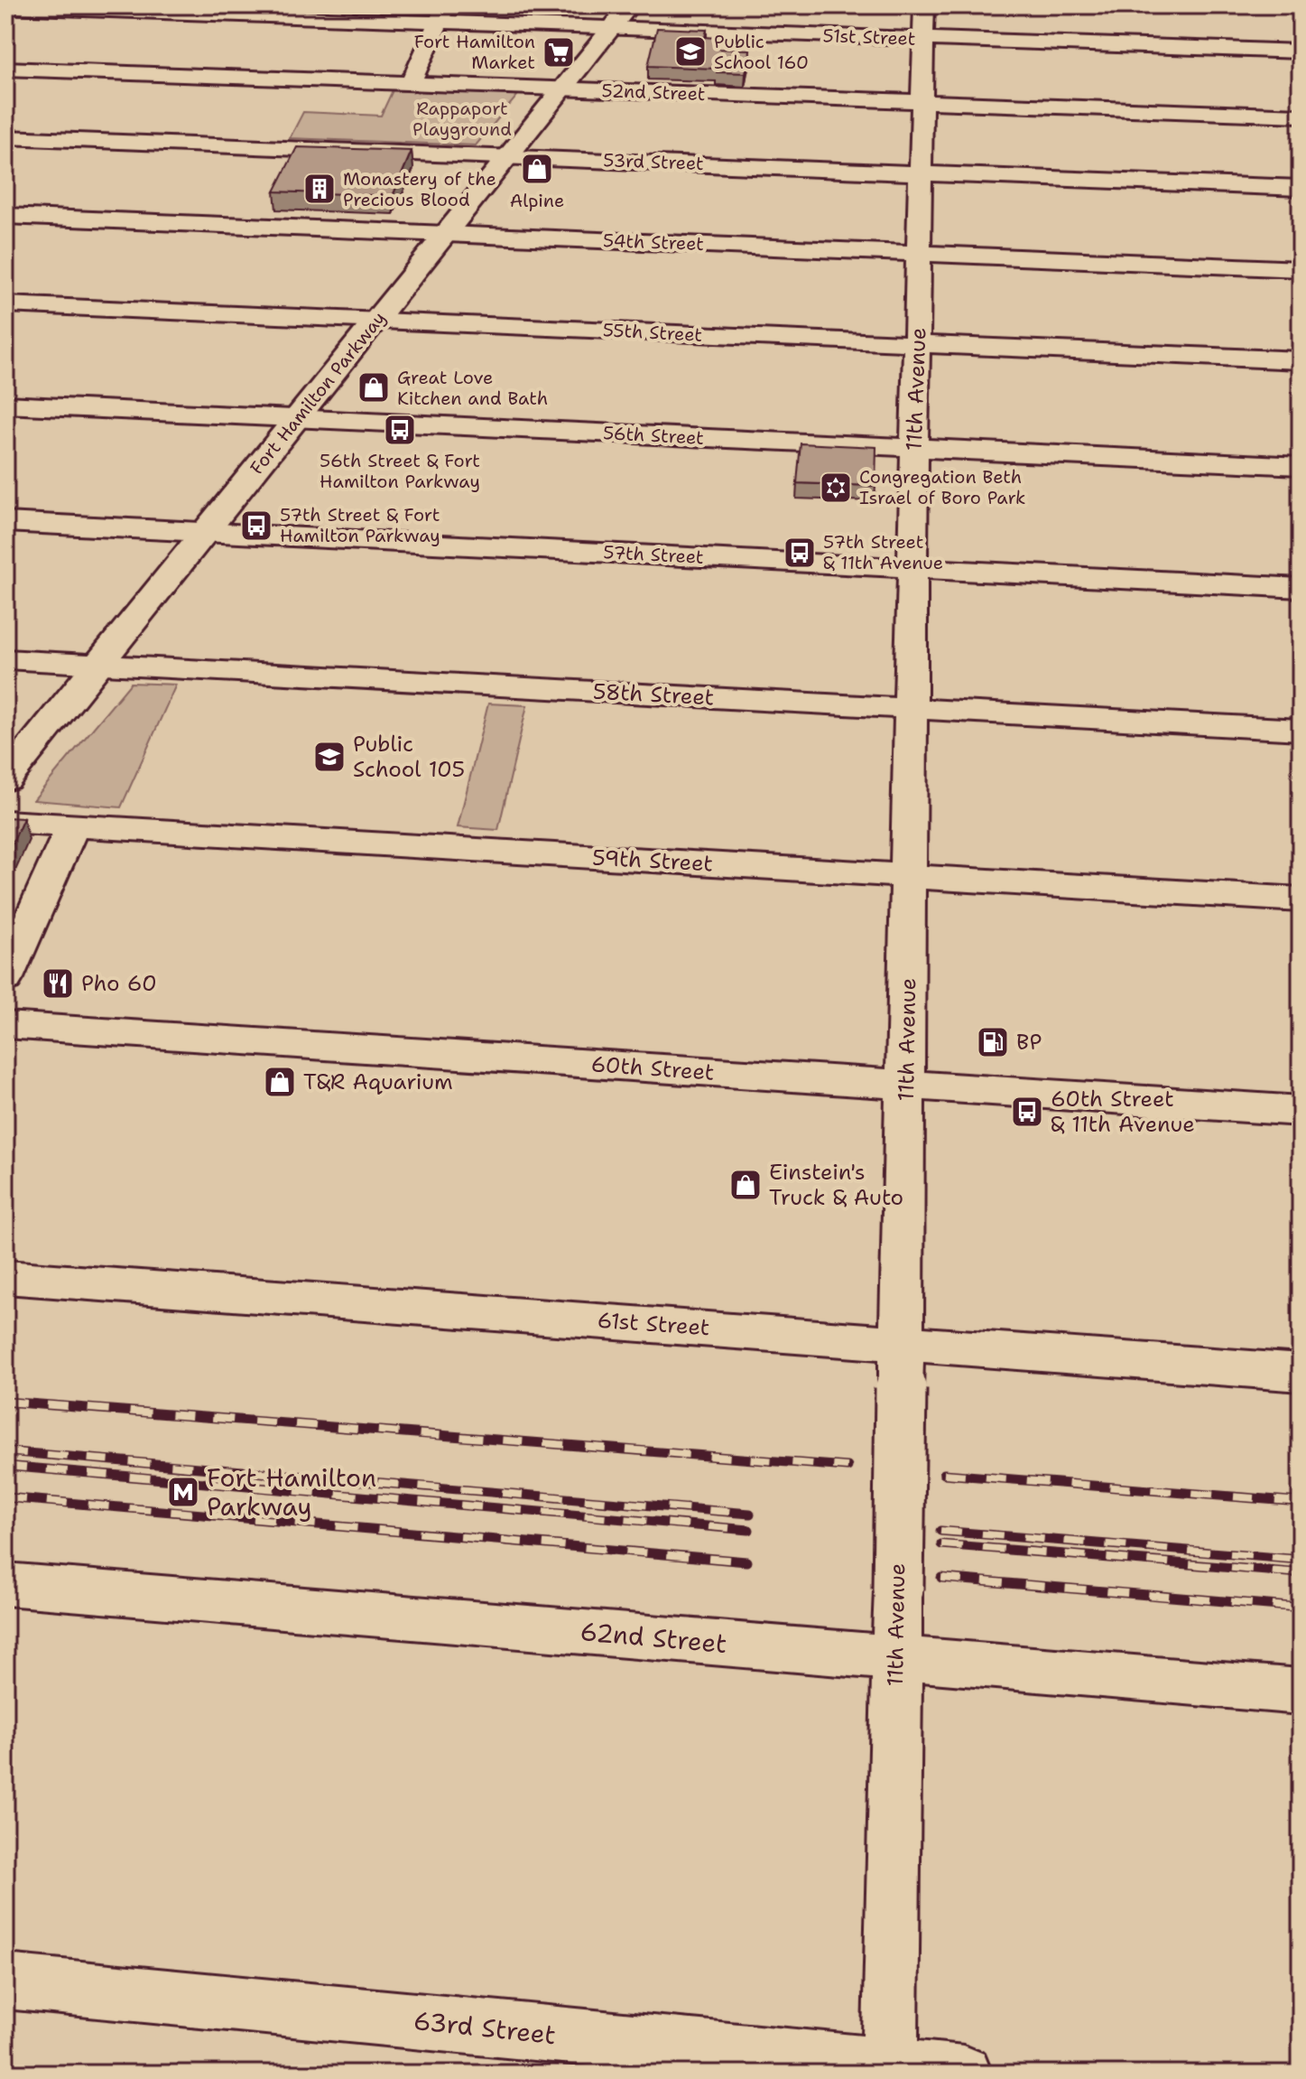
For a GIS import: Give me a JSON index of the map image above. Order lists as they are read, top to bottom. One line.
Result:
{"streets":{"main road":["Fort Hamilton Parkway"],"street":["51st Street","52nd Street","53rd Street","54th Street","55th Street","11th Avenue","56th Street","57th Street","58th Street","59th Street","60th Street","61st Street","62nd Street","63rd Street"]},"crossings":[["51st Street","11th Avenue"],["51st Street","Fort Hamilton Parkway"],["52nd Street","11th Avenue"],["52nd Street","Fort Hamilton Parkway"],["53rd Street","11th Avenue"],["53rd Street","Fort Hamilton Parkway"],["54th Street","11th Avenue"],["54th Street","Fort Hamilton Parkway"],["55th Street","11th Avenue"],["55th Street","Fort Hamilton Parkway"],["11th Avenue","56th Street"],["11th Avenue","57th Street"],["11th Avenue","58th Street"],["11th Avenue","59th Street"],["11th Avenue","60th Street"],["11th Avenue","61st Street"],["11th Avenue","62nd Street"],["11th Avenue","63rd Street"],["Fort Hamilton Parkway","56th Street"],["Fort Hamilton Parkway","57th Street"],["Fort Hamilton Parkway","58th Street"]],"parks":["Rappaport Playground"],"places":{"school or university":["Public School 160","Public School 105"],"supermarket":["Fort Hamilton Market"],"shop":["Alpine","Great Love Kitchen and Bath","T&R Aquarium","Einstein's Truck & Auto"],"building":["Monastery of the Precious Blood"],"bus stop":["56th Street & Fort Hamilton Parkway","57th Street & Fort Hamilton Parkway","57th Street & 11th Avenue","60th Street & 11th Avenue"],"synagogue":["Congregation Beth Israel of Boro Park"],"restaurant":["Pho 60"],"fuel station":["BP"],"metro station":["Fort Hamilton Parkway"]}}
